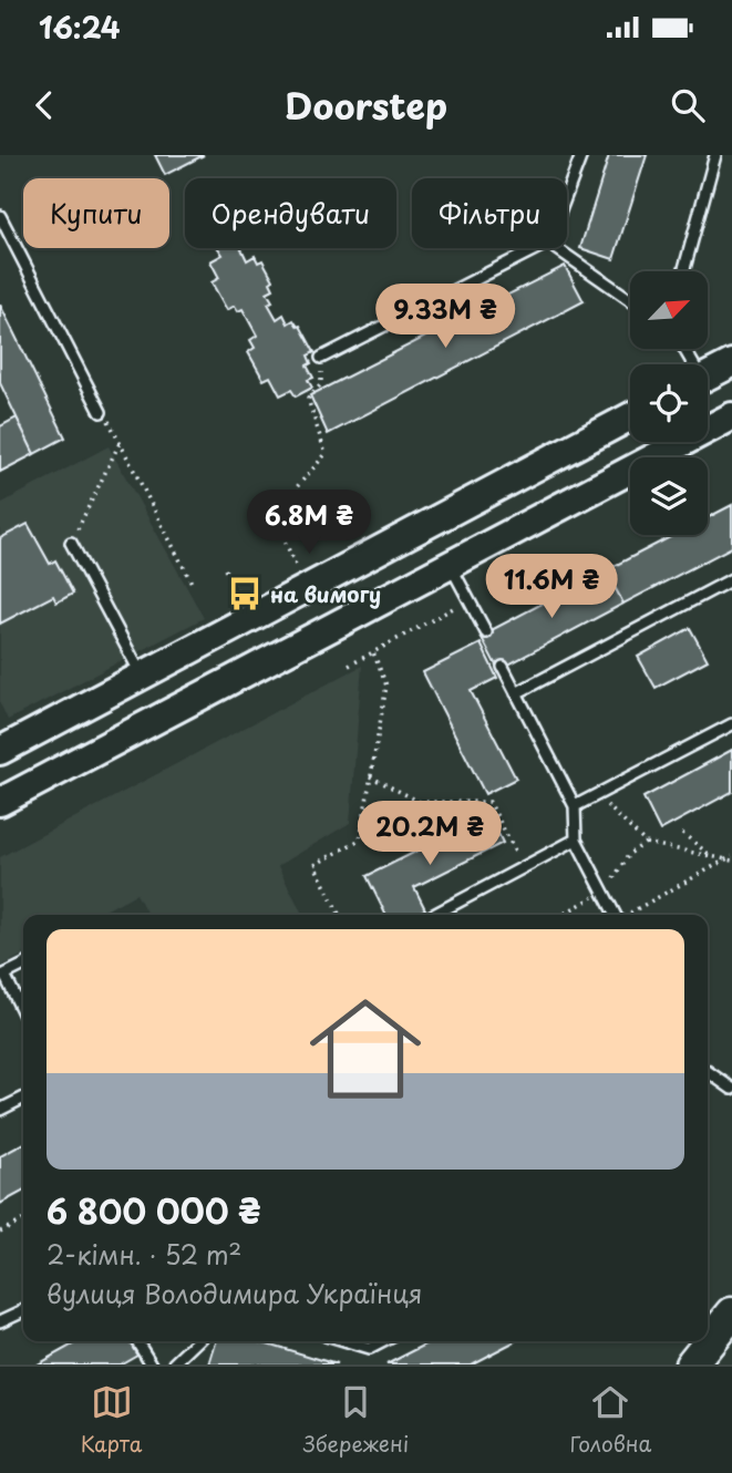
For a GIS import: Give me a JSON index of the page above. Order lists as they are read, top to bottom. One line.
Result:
{"places":{"bus stop":["на вимогу"]},"north":"top right","page":{"status":"16:24","header":"Doorstep","chip":["Купити","Орендувати","Фільтри"],"price":["9.33M ₴","6.8M ₴","11.6M ₴","20.2M ₴"],"list":[{"name":"6 800 000 ₴","note":"2-кімн. · 52 m² · вулиця Володимира Українця"}],"tabs":["Карта","Збережені","Головна"]}}
